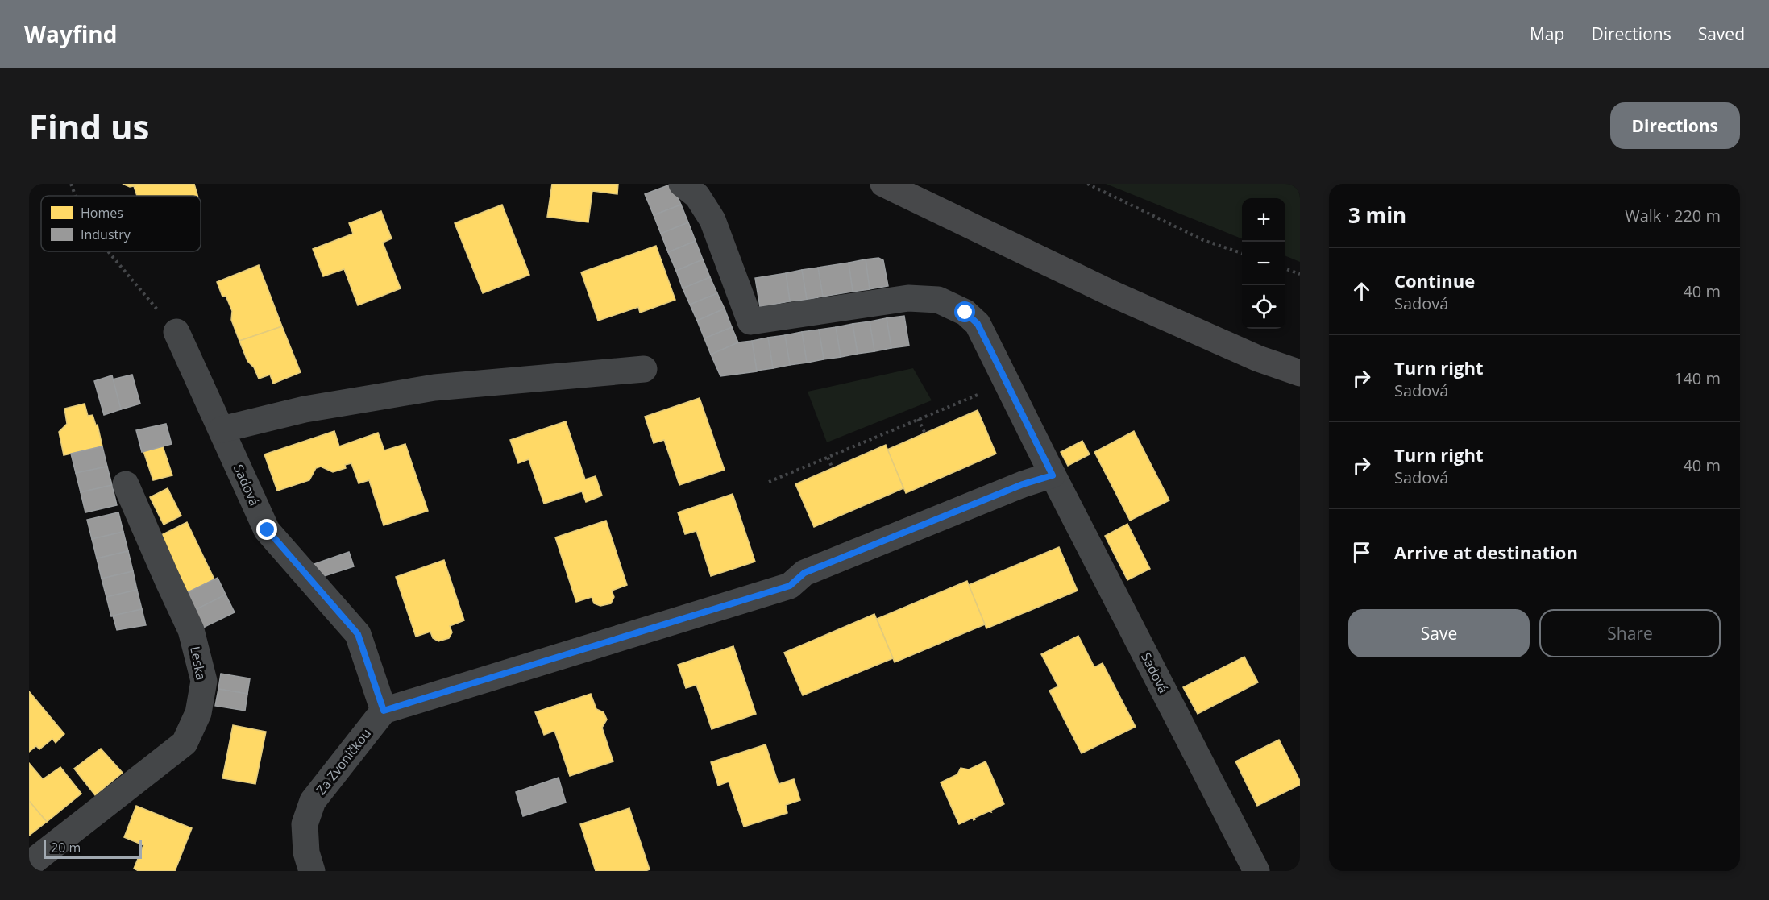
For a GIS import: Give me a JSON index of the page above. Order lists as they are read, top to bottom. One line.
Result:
{"streets":{"street":["Sadová","Leska","Za Zvoničkou"]},"crossings":[["Sadová","Za Zvoničkou"]],"legend":["Homes","Industry"],"scale_bar":"20 m","page":{"header":"Wayfind","nav":["Map","Directions","Saved"],"buttons":["Directions",["Save","Share"]],"title":"Find us","heading":["3 min","Walk · 220 m"],"map_buttons":["+","−"],"list":[["Continue","Sadová","40 m"],["Turn right","Sadová","140 m"],["Turn right","Sadová","40 m"],"Arrive at destination"],"scale":"20 m"}}
